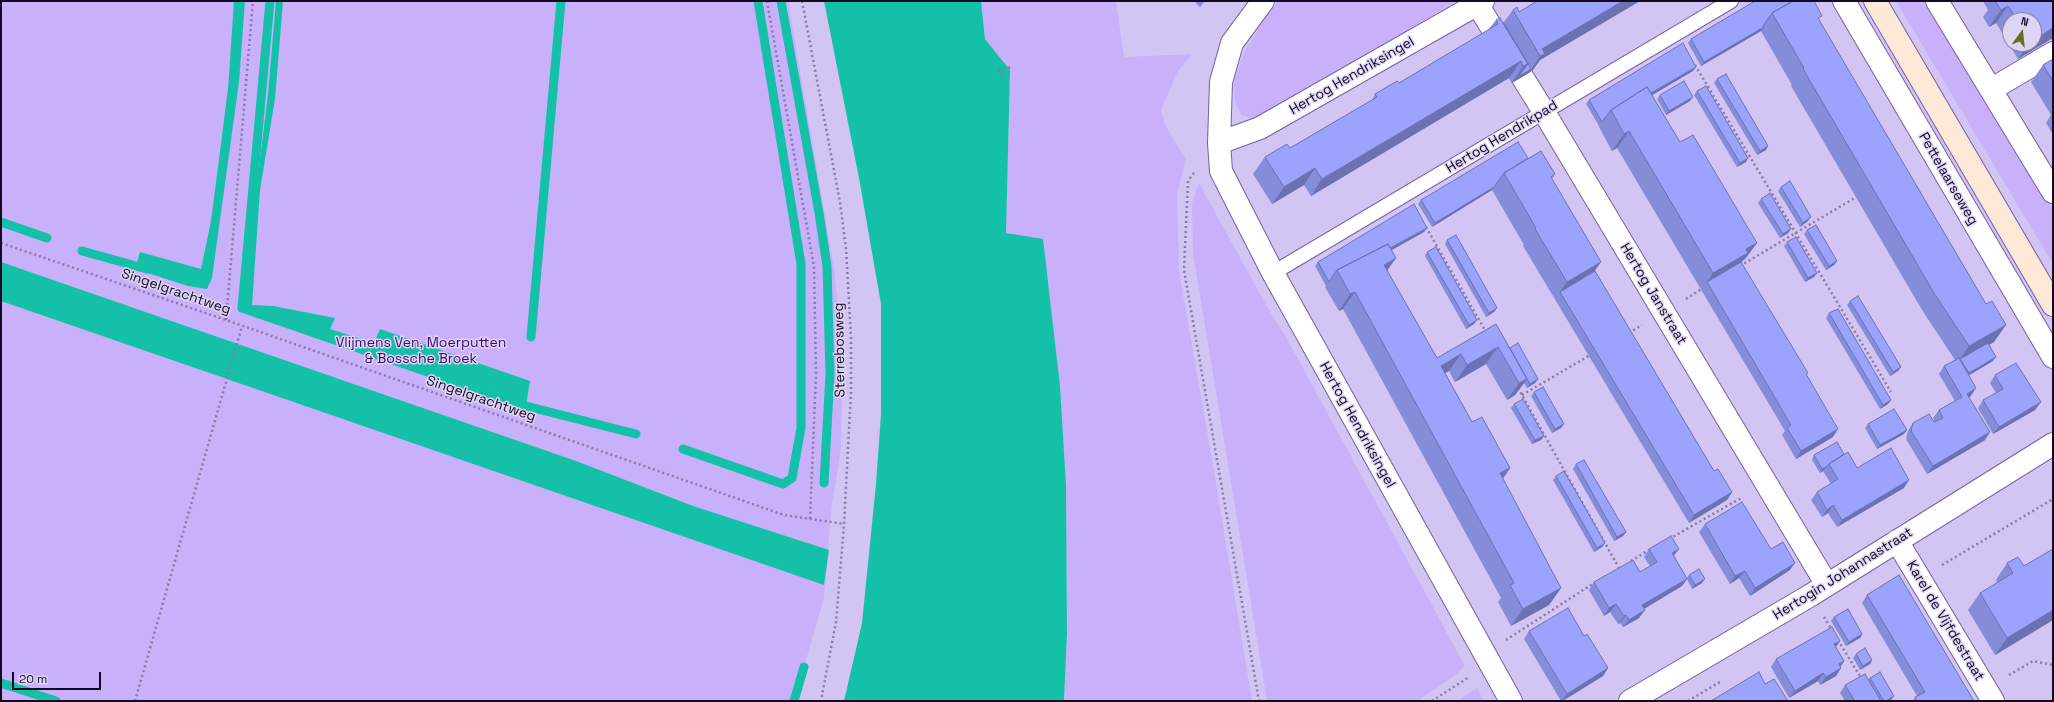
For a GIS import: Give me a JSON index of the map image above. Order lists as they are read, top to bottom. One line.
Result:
{"streets":{"street":["Hertog Hendriksingel","Pettelaarseweg","Hertog Janstraat","Hertogin Johannastraat","Karel de Vijfdestraat"],"lane":["Hertog Hendrikpad"],"path":["Singelgrachtweg","Sterrebosweg"]},"crossings":[["Hertog Hendriksingel","Hertog Hendrikpad"],["Hertog Hendriksingel","Hertog Janstraat"],["Hertog Hendrikpad","Hertog Janstraat"],["Singelgrachtweg","Sterrebosweg"],["Hertog Janstraat","Hertogin Johannastraat"],["Hertogin Johannastraat","Karel de Vijfdestraat"]],"parks":["Vlijmens Ven, Moerputten & Bossche Broek"],"scale_bar":"20 m","north":"top"}
